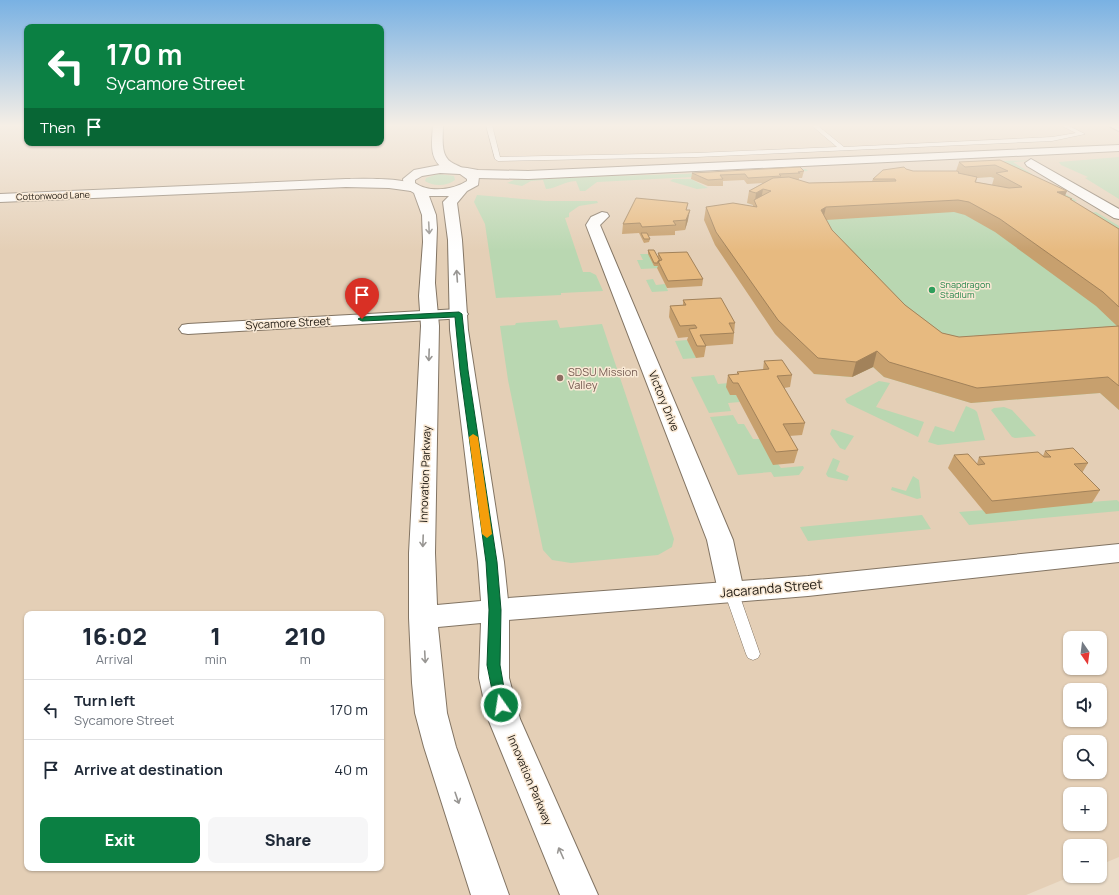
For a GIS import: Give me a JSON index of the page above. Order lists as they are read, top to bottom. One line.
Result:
{"streets":{"street":["Cottonwood Lane","Sycamore Street","Victory Drive","Innovation Parkway","Jacaranda Street"]},"crossings":[["Cottonwood Lane","Innovation Parkway"],["Sycamore Street","Innovation Parkway"],["Victory Drive","Jacaranda Street"],["Innovation Parkway","Jacaranda Street"]],"places":["Snapdragon Stadium","SDSU Mission Valley"],"north":"bottom","page":{"turn":["170 m","Sycamore Street"],"then":"Then","eta":["16:02","Arrival","1","min","210","m"],"map_buttons":["+","−"],"list":[{"name":"Turn left","note":"Sycamore Street","value":"170 m"},{"name":"Arrive at destination","value":"40 m"}],"buttons":["Exit","Share"]}}
